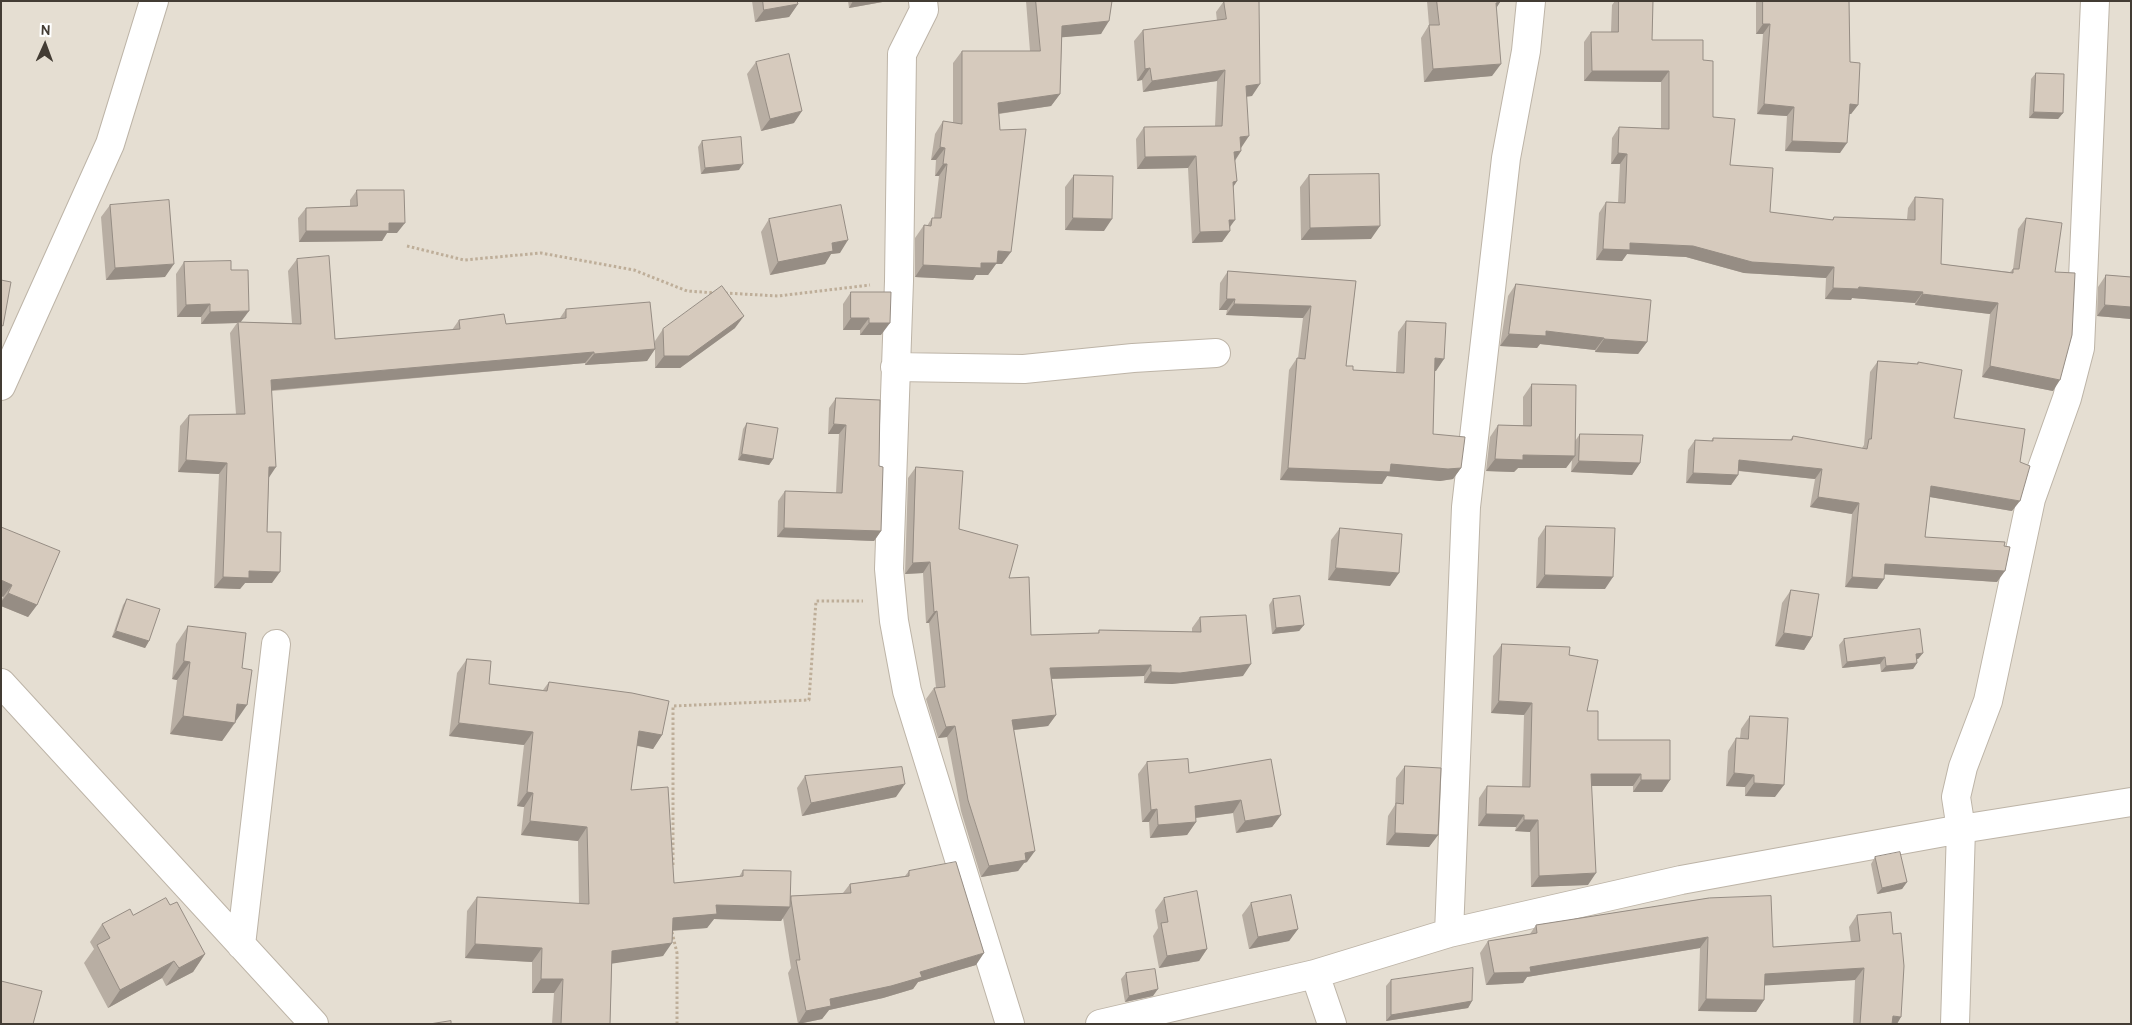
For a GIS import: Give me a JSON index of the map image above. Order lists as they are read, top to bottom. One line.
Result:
{"north":"top"}
